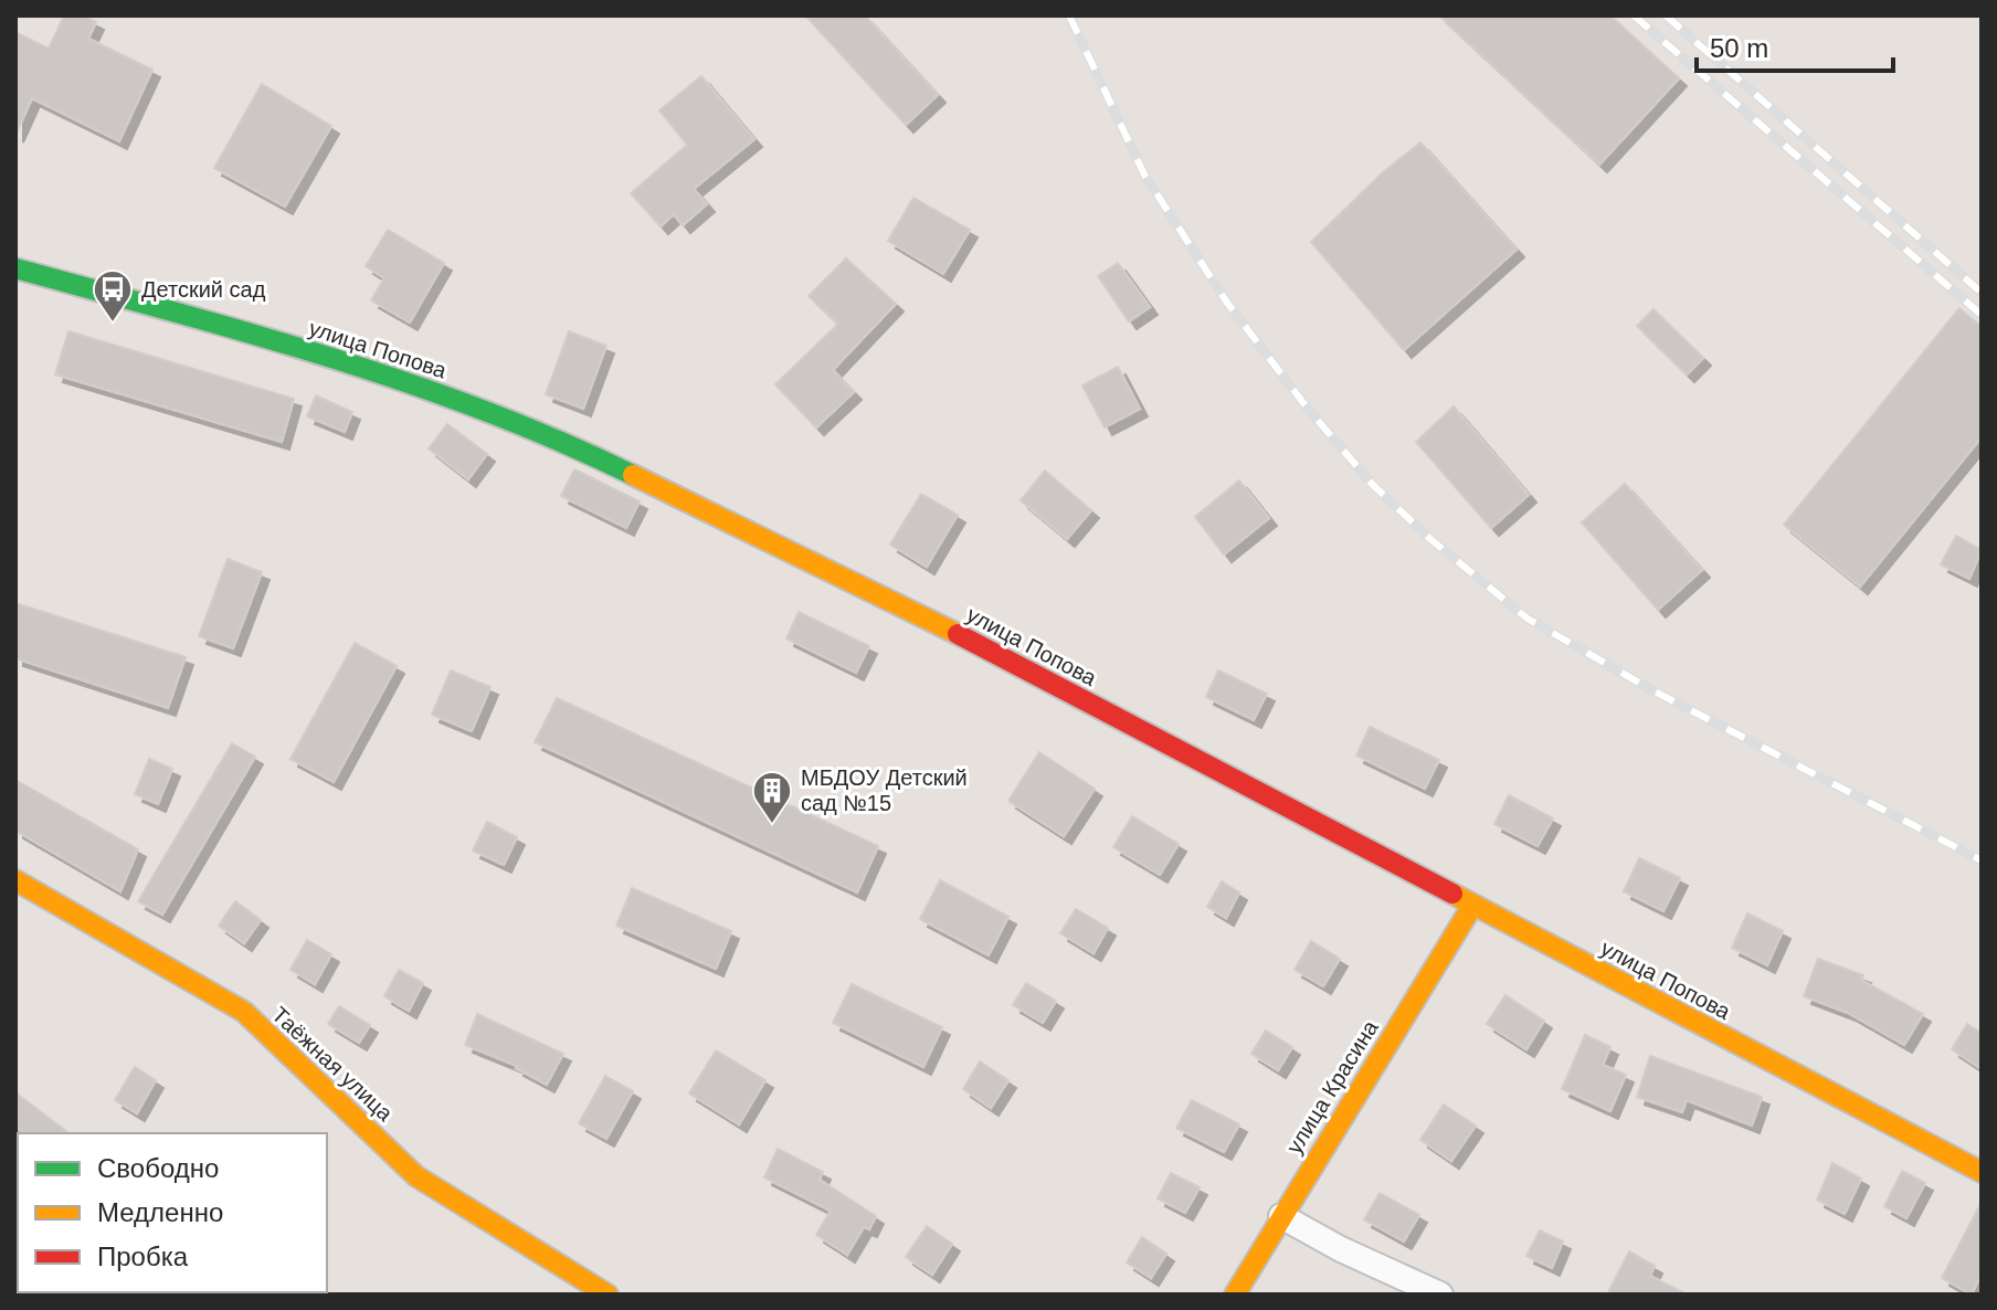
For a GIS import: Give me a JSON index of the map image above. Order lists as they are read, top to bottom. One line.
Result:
{"streets":{"street":["улица Попова","Таёжная улица","улица Красина"]},"crossings":[["улица Попова","улица Красина"]],"places":{"bus stop":["Детский сад"],"building":["МБДОУ Детский сад №15"]},"legend":["Свободно","Медленно","Пробка"],"scale_bar":"50 m"}
